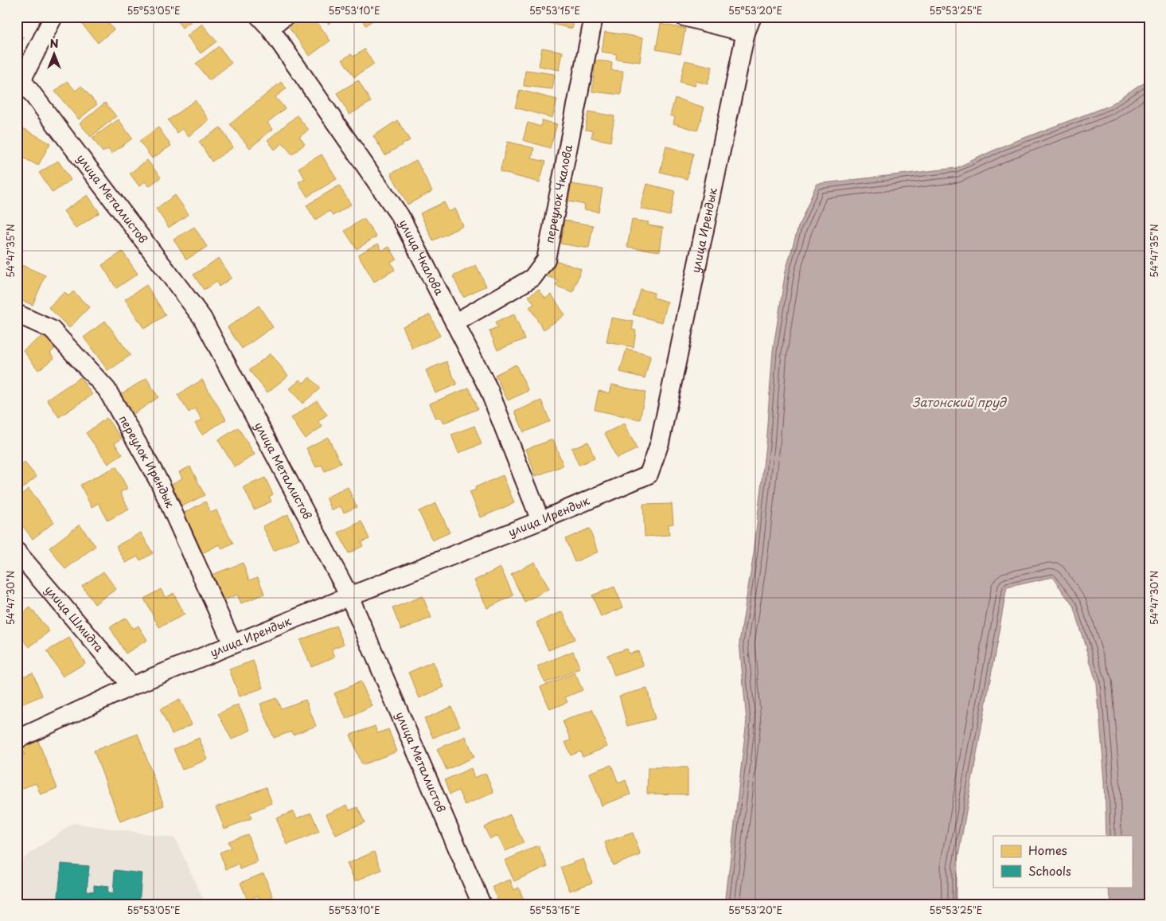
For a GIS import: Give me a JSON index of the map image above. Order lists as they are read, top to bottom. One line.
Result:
{"streets":{"street":["переулок Чкалова","улица Металлистов","улица Ирендык","улица Чкалова","переулок Ирендык","улица Шмидта"]},"crossings":[["переулок Чкалова","улица Чкалова"],["улица Металлистов","улица Ирендык"],["улица Ирендык","улица Чкалова"],["улица Ирендык","переулок Ирендык"],["улица Ирендык","улица Шмидта"]],"water":["Затонский пруд"],"legend":["Homes","Schools"],"north":"top","coordinates":["55°53'05\"E","55°53'10\"E","55°53'15\"E","55°53'20\"E","55°53'25\"E","54°47'35\"N","54°47'30\"N"]}
